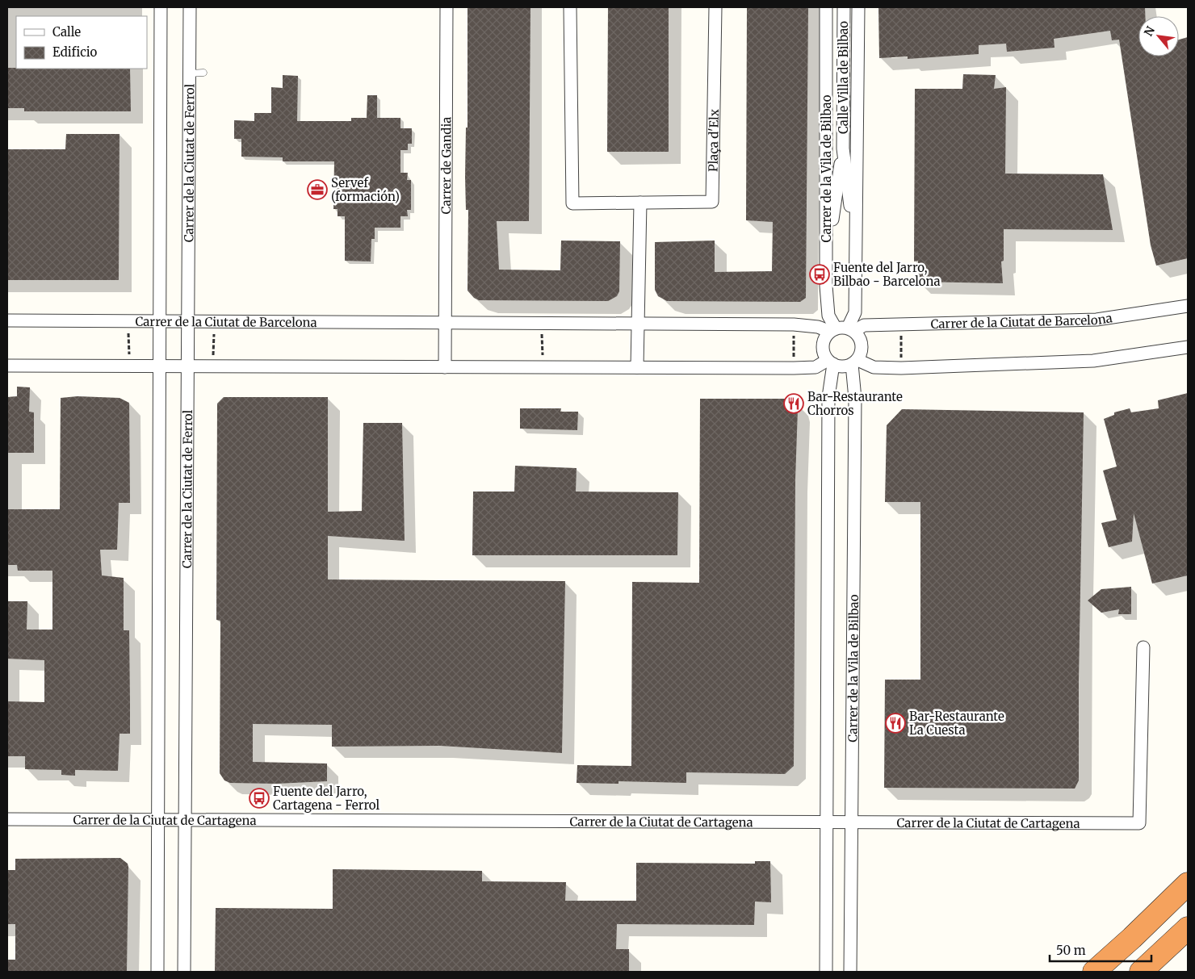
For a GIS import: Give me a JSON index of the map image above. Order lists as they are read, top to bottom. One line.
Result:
{"streets":{"street":["Calle Villa de Bilbao","Plaça d'Elx","Carrer de la Ciutat de Ferrol","Carrer de Gandia","Carrer de la Vila de Bilbao","Carrer de la Ciutat de Barcelona","Carrer de la Ciutat de Cartagena"]},"crossings":[["Calle Villa de Bilbao","Carrer de la Vila de Bilbao"],["Carrer de la Ciutat de Ferrol","Carrer de la Ciutat de Barcelona"],["Carrer de la Ciutat de Ferrol","Carrer de la Ciutat de Cartagena"],["Carrer de Gandia","Carrer de la Ciutat de Barcelona"],["Carrer de la Vila de Bilbao","Carrer de la Ciutat de Barcelona"],["Carrer de la Vila de Bilbao","Carrer de la Ciutat de Cartagena"]],"places":{"office":["Servef (formación)"],"bus stop":["Fuente del Jarro, Bilbao - Barcelona","Fuente del Jarro, Cartagena - Ferrol"],"restaurant":["Bar-Restaurante Chorros","Bar-Restaurante La Cuesta"]},"legend":["Calle","Edificio"],"scale_bar":"50 m","north":"top left"}
